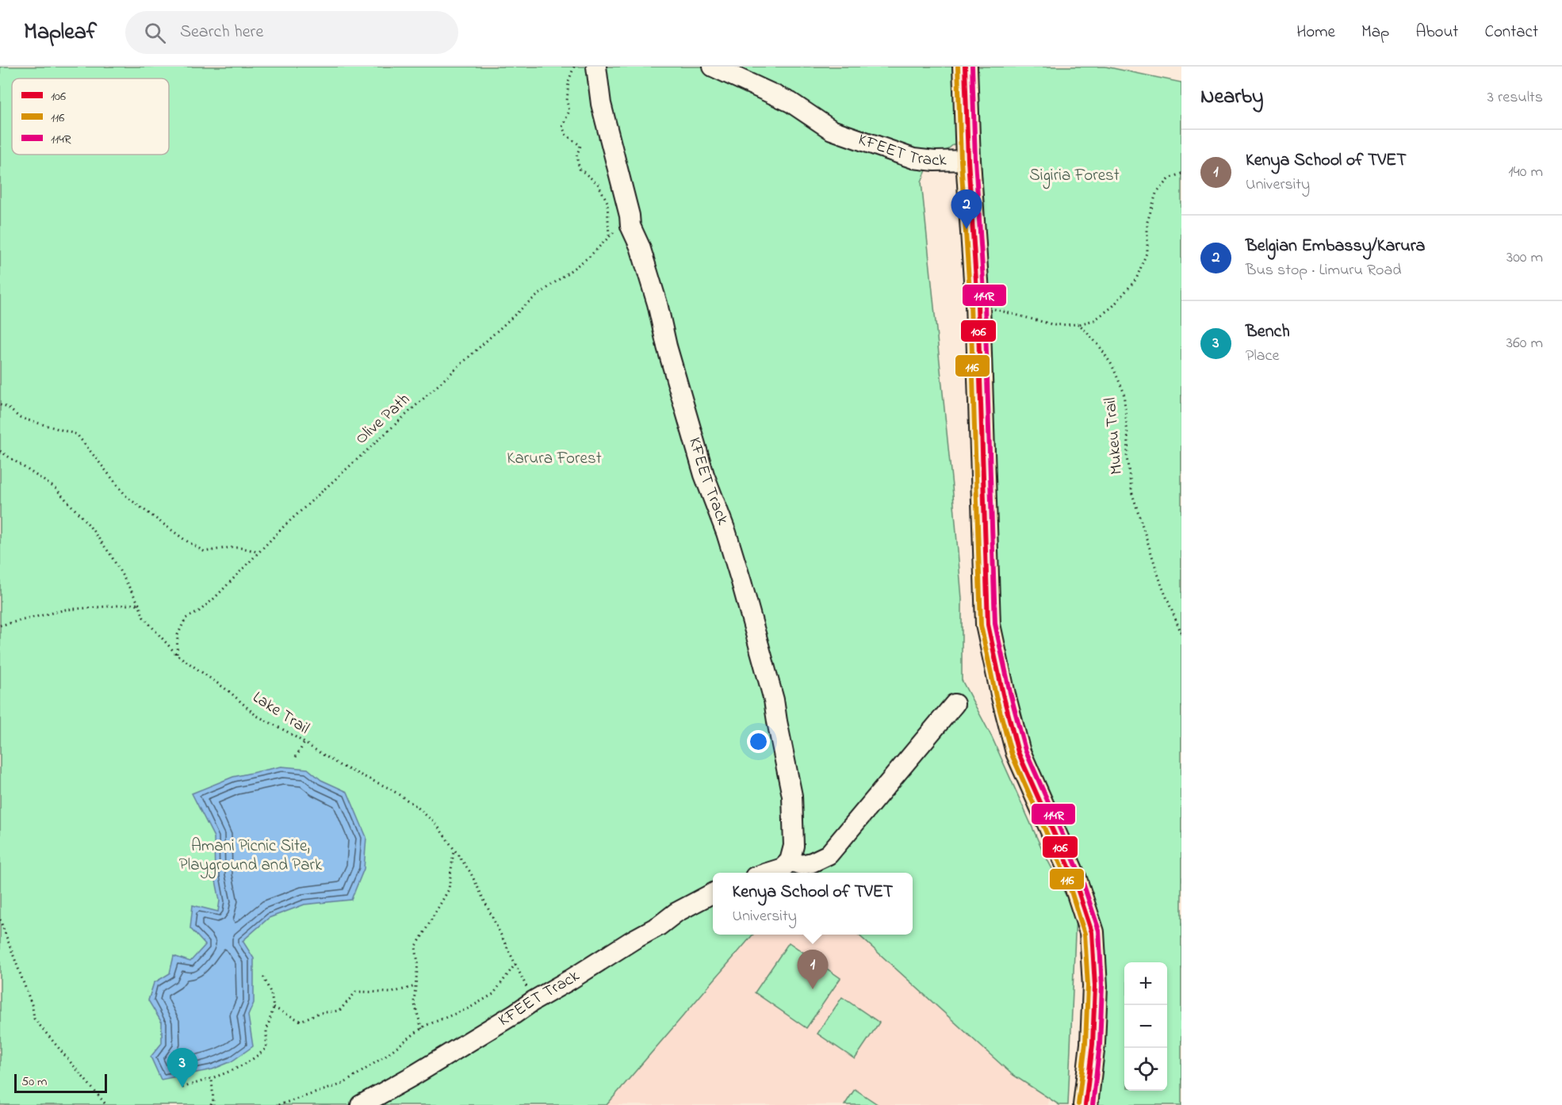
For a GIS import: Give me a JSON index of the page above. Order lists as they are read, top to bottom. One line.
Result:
{"streets":{"street":["KFEET Track"],"path":["Olive Path","Mukeu Trail","Lake Trail"]},"crossings":[["KFEET Track","Olive Path"],["KFEET Track","Lake Trail"],["Olive Path","Lake Trail"]],"parks":["Sigiria Forest","Karura Forest","Amani Picnic Site, Playground and Park"],"lines":["transit line 106","transit line 116","transit line 114R"],"legend":["106","116","114R"],"scale_bar":"50 m","page":{"header":"Mapleaf","search":"Search here","nav":["Home","Map","About","Contact"],"heading":["Nearby","3 results"],"list":[{"mark":"1","name":"Kenya School of TVET","note":"University","value":"140 m"},{"mark":"2","name":"Belgian Embassy/Karura","note":"Bus stop · Limuru Road","value":"300 m"},{"mark":"3","name":"Bench","note":"Place","value":"360 m"}],"pins":["2","1","3"],"popup":["Kenya School of TVET","University"],"map_buttons":["+","−"],"scale":"50 m"}}
